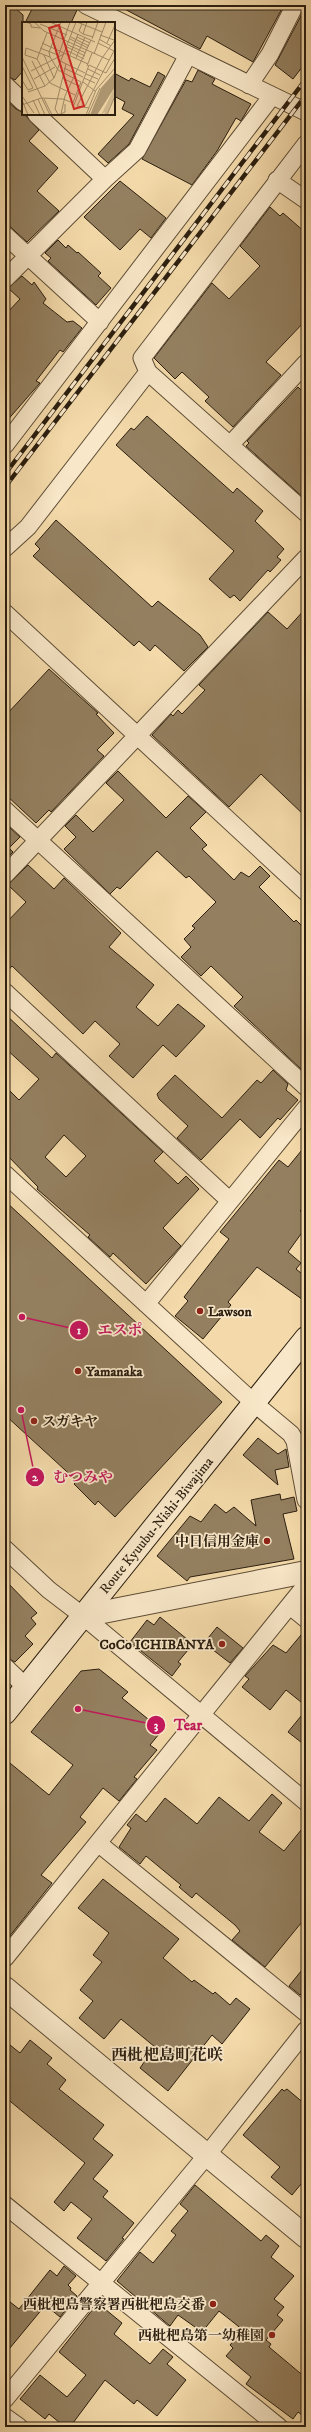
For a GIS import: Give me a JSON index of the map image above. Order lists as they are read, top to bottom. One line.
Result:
{"streets":{"street":["Route Kyuubu-Nishi-Biwajima"]},"districts":["西枇杷島町花咲"],"places":["Lawson","エスポ","Yamanaka","むつみや","スガキヤ","中日信用金庫","CoCo ICHIBANYA","Tear","西枇杷島警察署西枇杷島交番","西枇杷島第一幼稚園"]}
